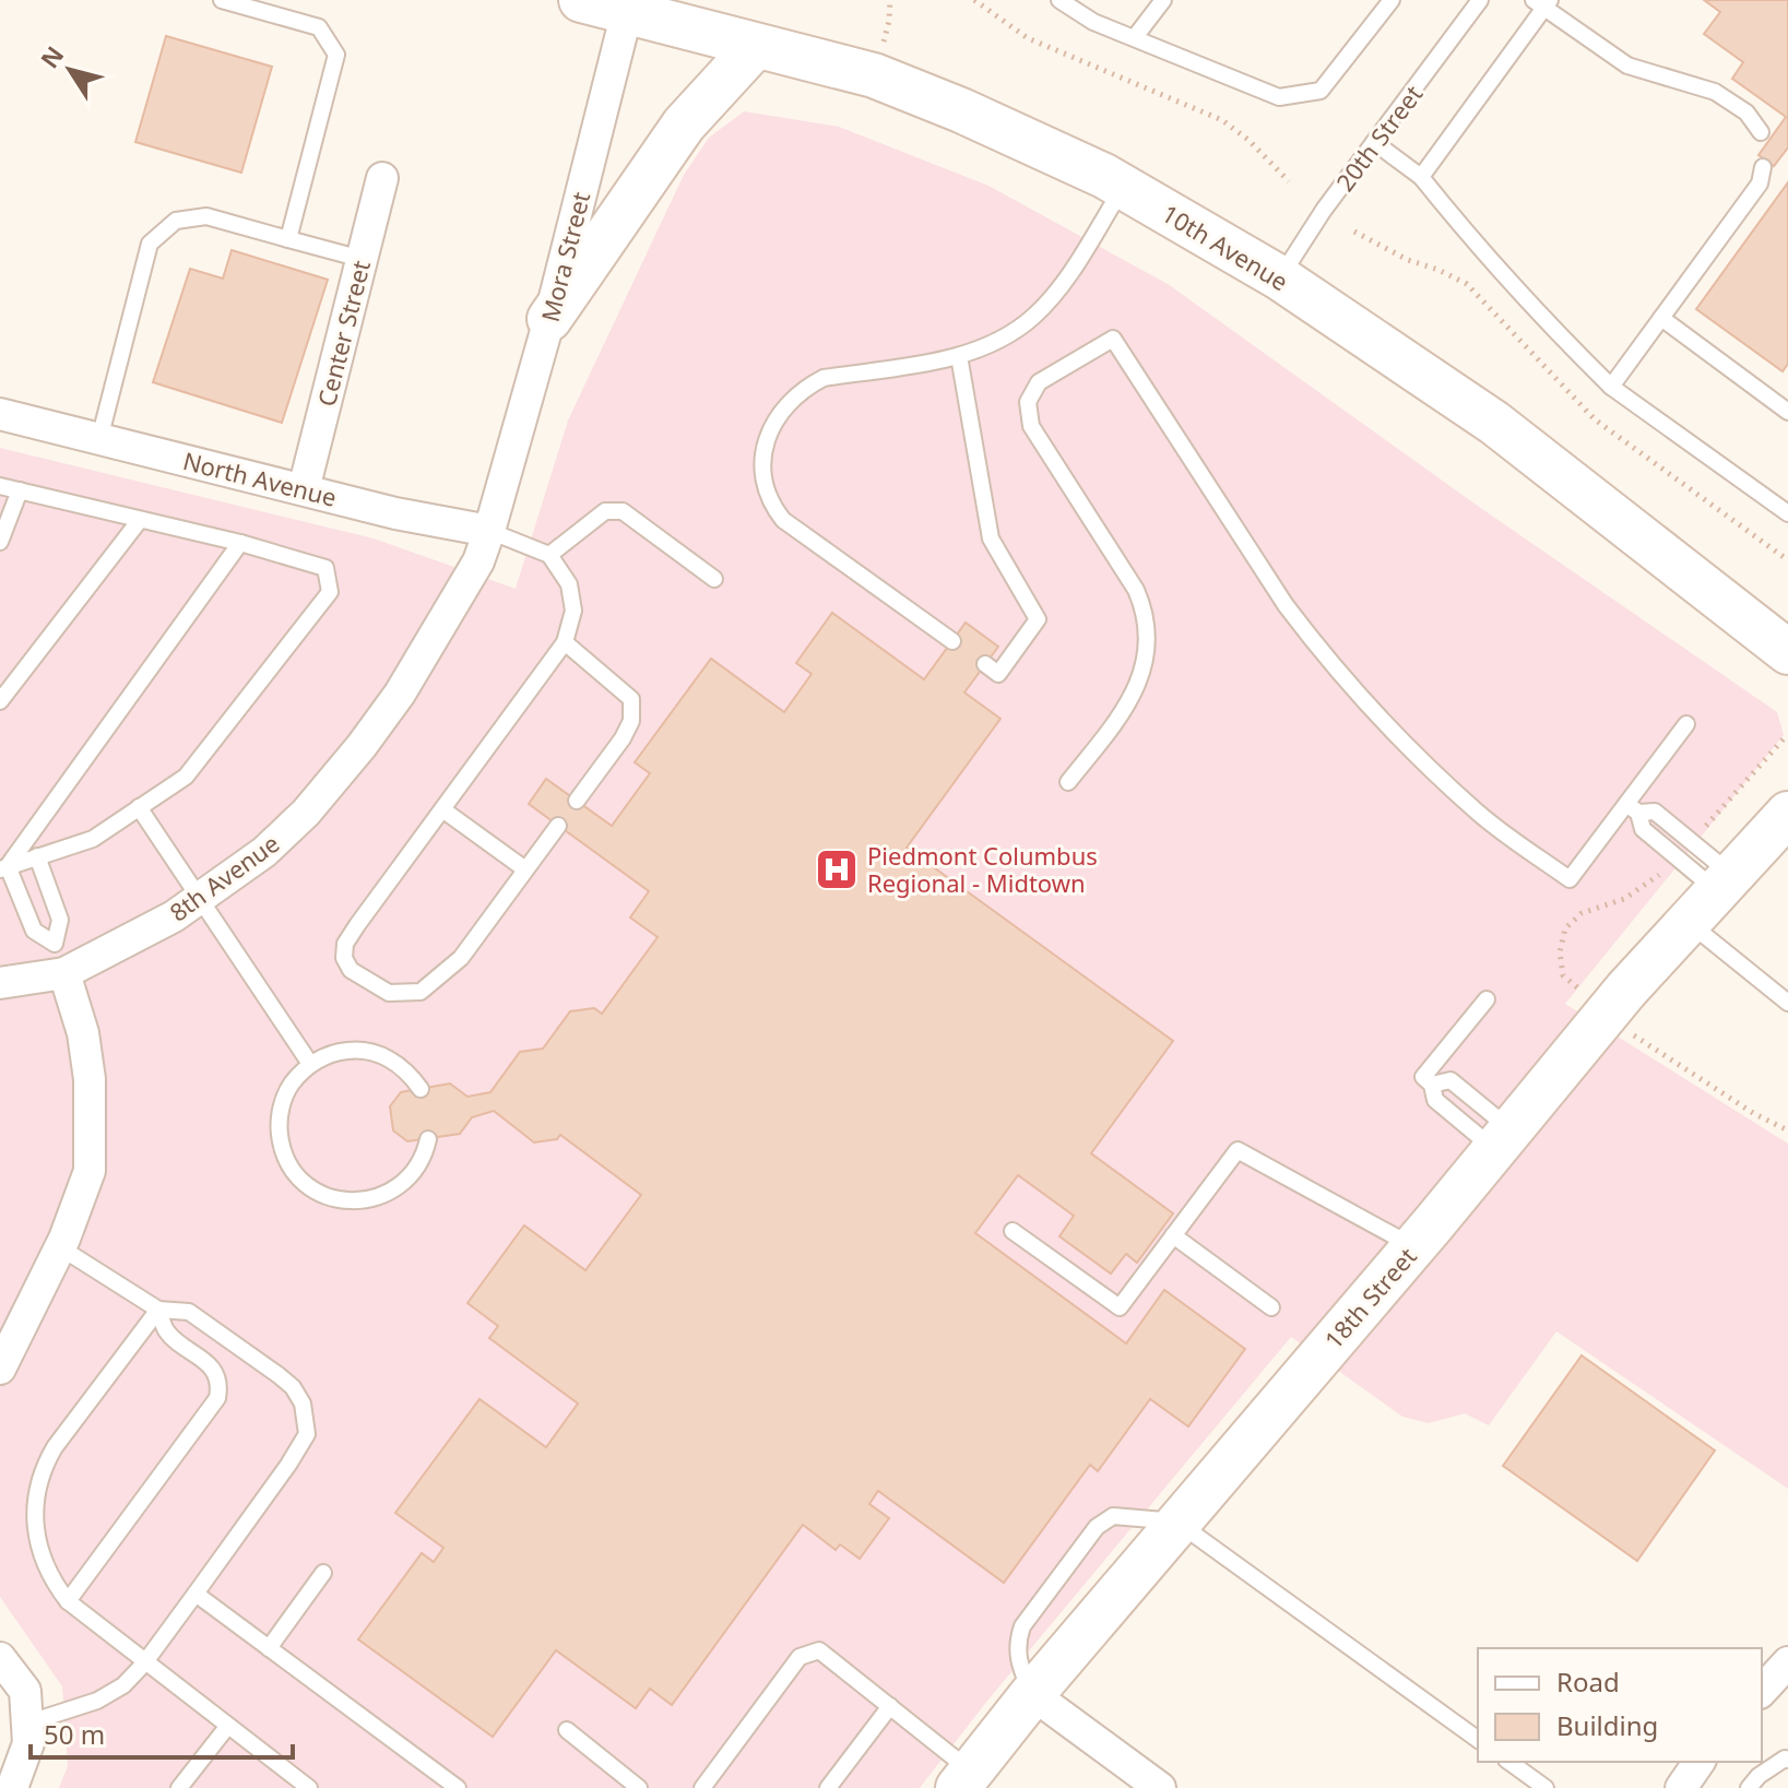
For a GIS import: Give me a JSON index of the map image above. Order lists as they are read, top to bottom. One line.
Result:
{"streets":{"main road":["10th Avenue","18th Street"],"street":["Mora Street","Center Street","North Avenue","8th Avenue"],"lane":["20th Street"]},"crossings":[["20th Street","10th Avenue"],["10th Avenue","Mora Street"],["Mora Street","North Avenue"],["Mora Street","8th Avenue"],["Center Street","North Avenue"],["North Avenue","8th Avenue"]],"places":{"hospital":["Piedmont Columbus Regional - Midtown"]},"legend":["Road","Building"],"scale_bar":"50 m","north":"top left"}
